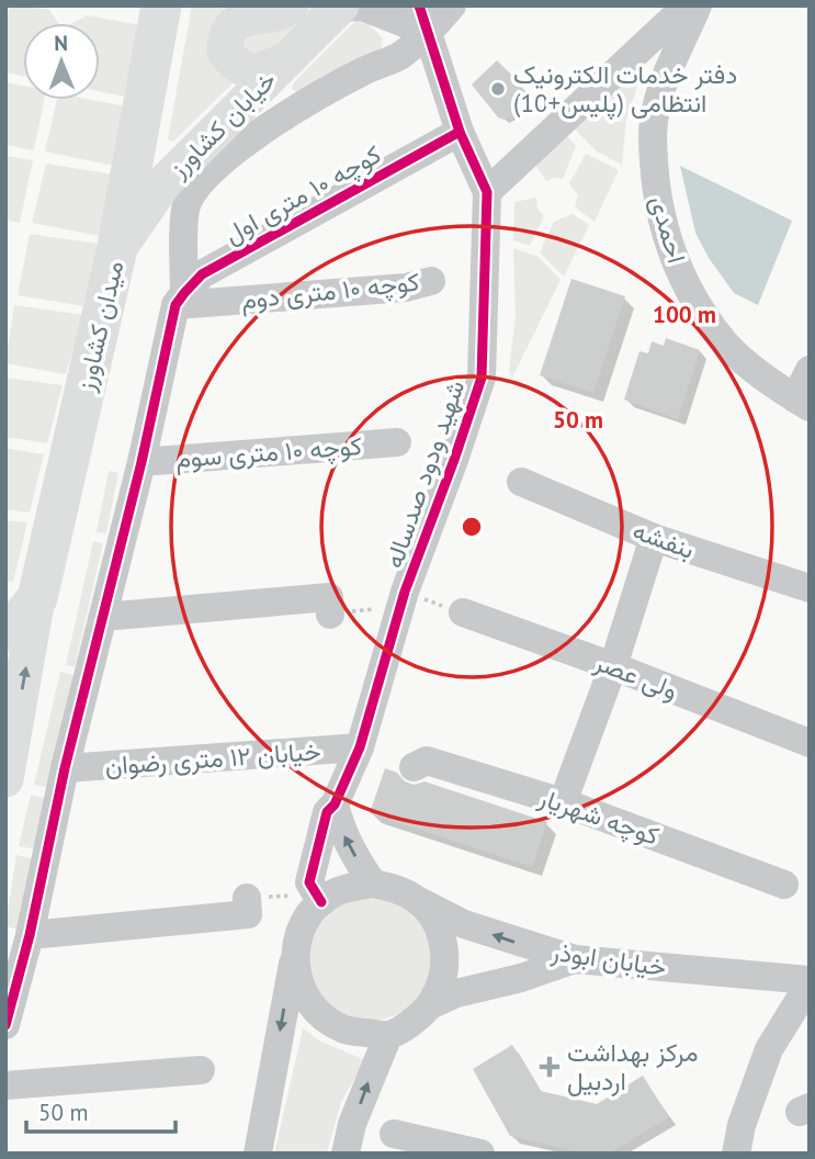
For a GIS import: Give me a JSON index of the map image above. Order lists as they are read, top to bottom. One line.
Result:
{"streets":{"highway":["میدان کشاورز"],"main road":["خیابان کشاورز"],"street":["کوچه ۱۰ متری اول","احمدی","کوچه ۱۰ متری دوم","کوچه ۱۰ متری سوم","شهید ودود صدساله","بنفشه","ولی عصر","خیابان ۱۲ متری رضوان","کوچه شهریار","خیابان ابوذر"]},"crossings":[["خیابان کشاورز","میدان کشاورز"],["کوچه ۱۰ متری اول","کوچه ۱۰ متری دوم"],["کوچه ۱۰ متری اول","شهید ودود صدساله"],["شهید ودود صدساله","خیابان ۱۲ متری رضوان"],["شهید ودود صدساله","خیابان ابوذر"]],"places":{"other":["دفتر خدمات الکترونیک انتظامی (پلیس+10)"],"health":["مرکز بهداشت اردبیل"]},"scale_bar":"50 m","north":"top","rings":["100 m","50 m"]}
